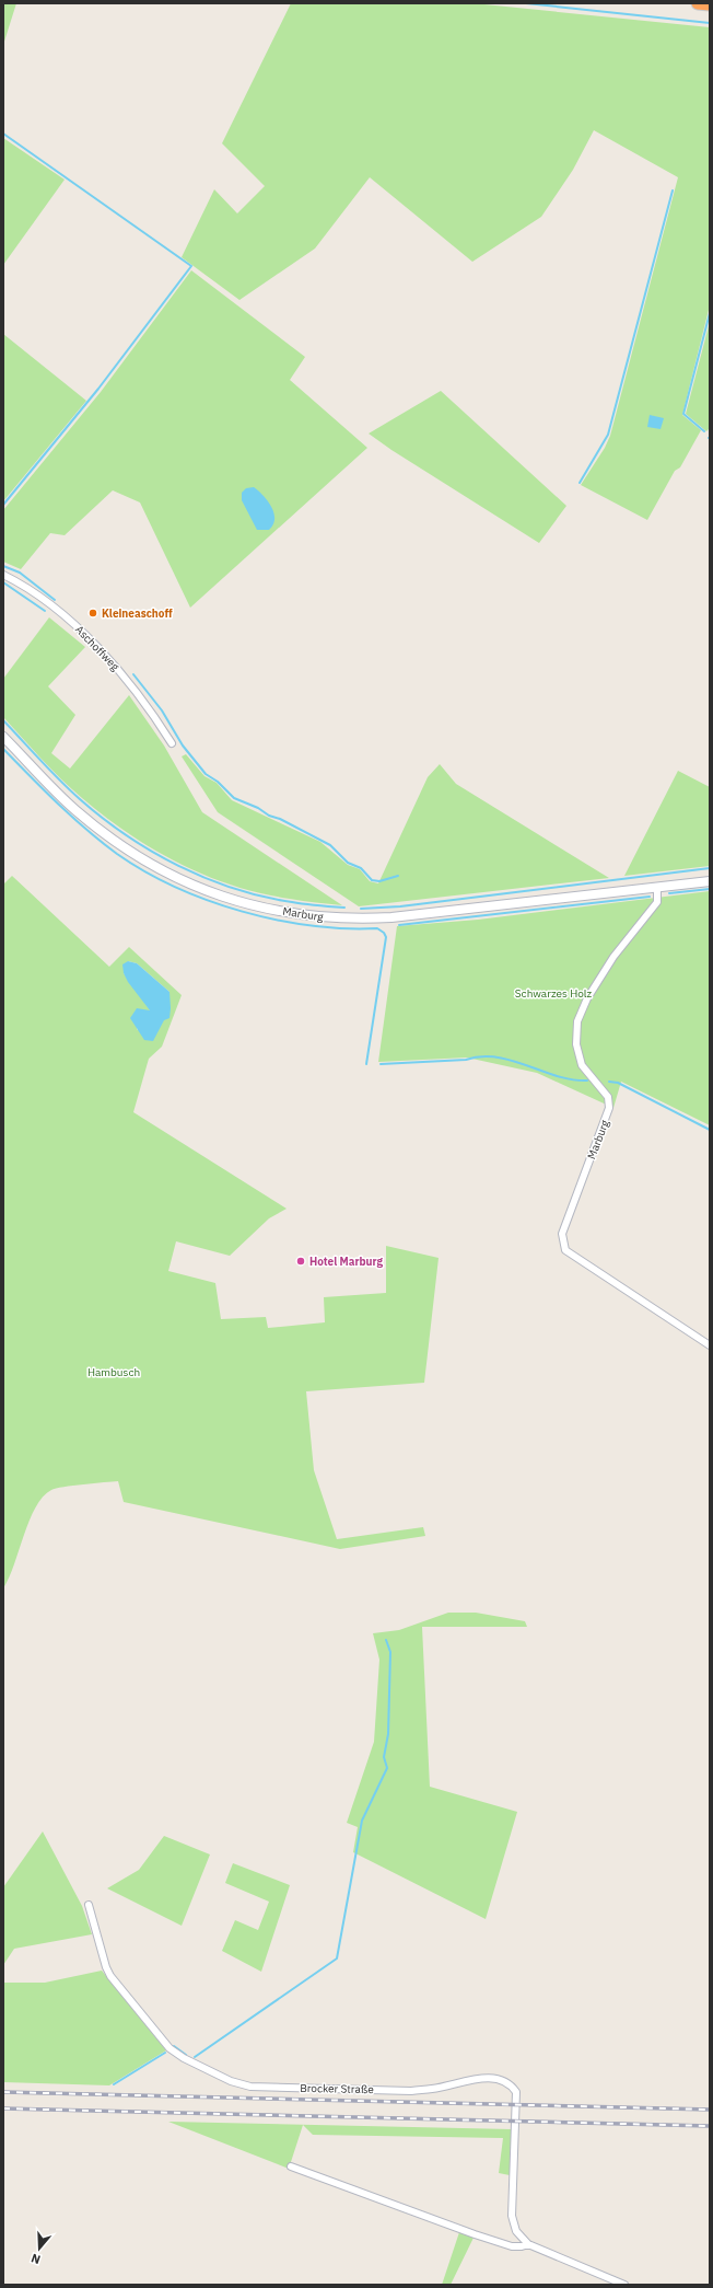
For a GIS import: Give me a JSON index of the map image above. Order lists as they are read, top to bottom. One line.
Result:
{"streets":{"street":["Aschoffweg","Marburg","Brocker Straße"]},"parks":["Schwarzes Holz","Hambusch"],"places":["Kleineaschoff","Hotel Marburg"],"north":"bottom"}
